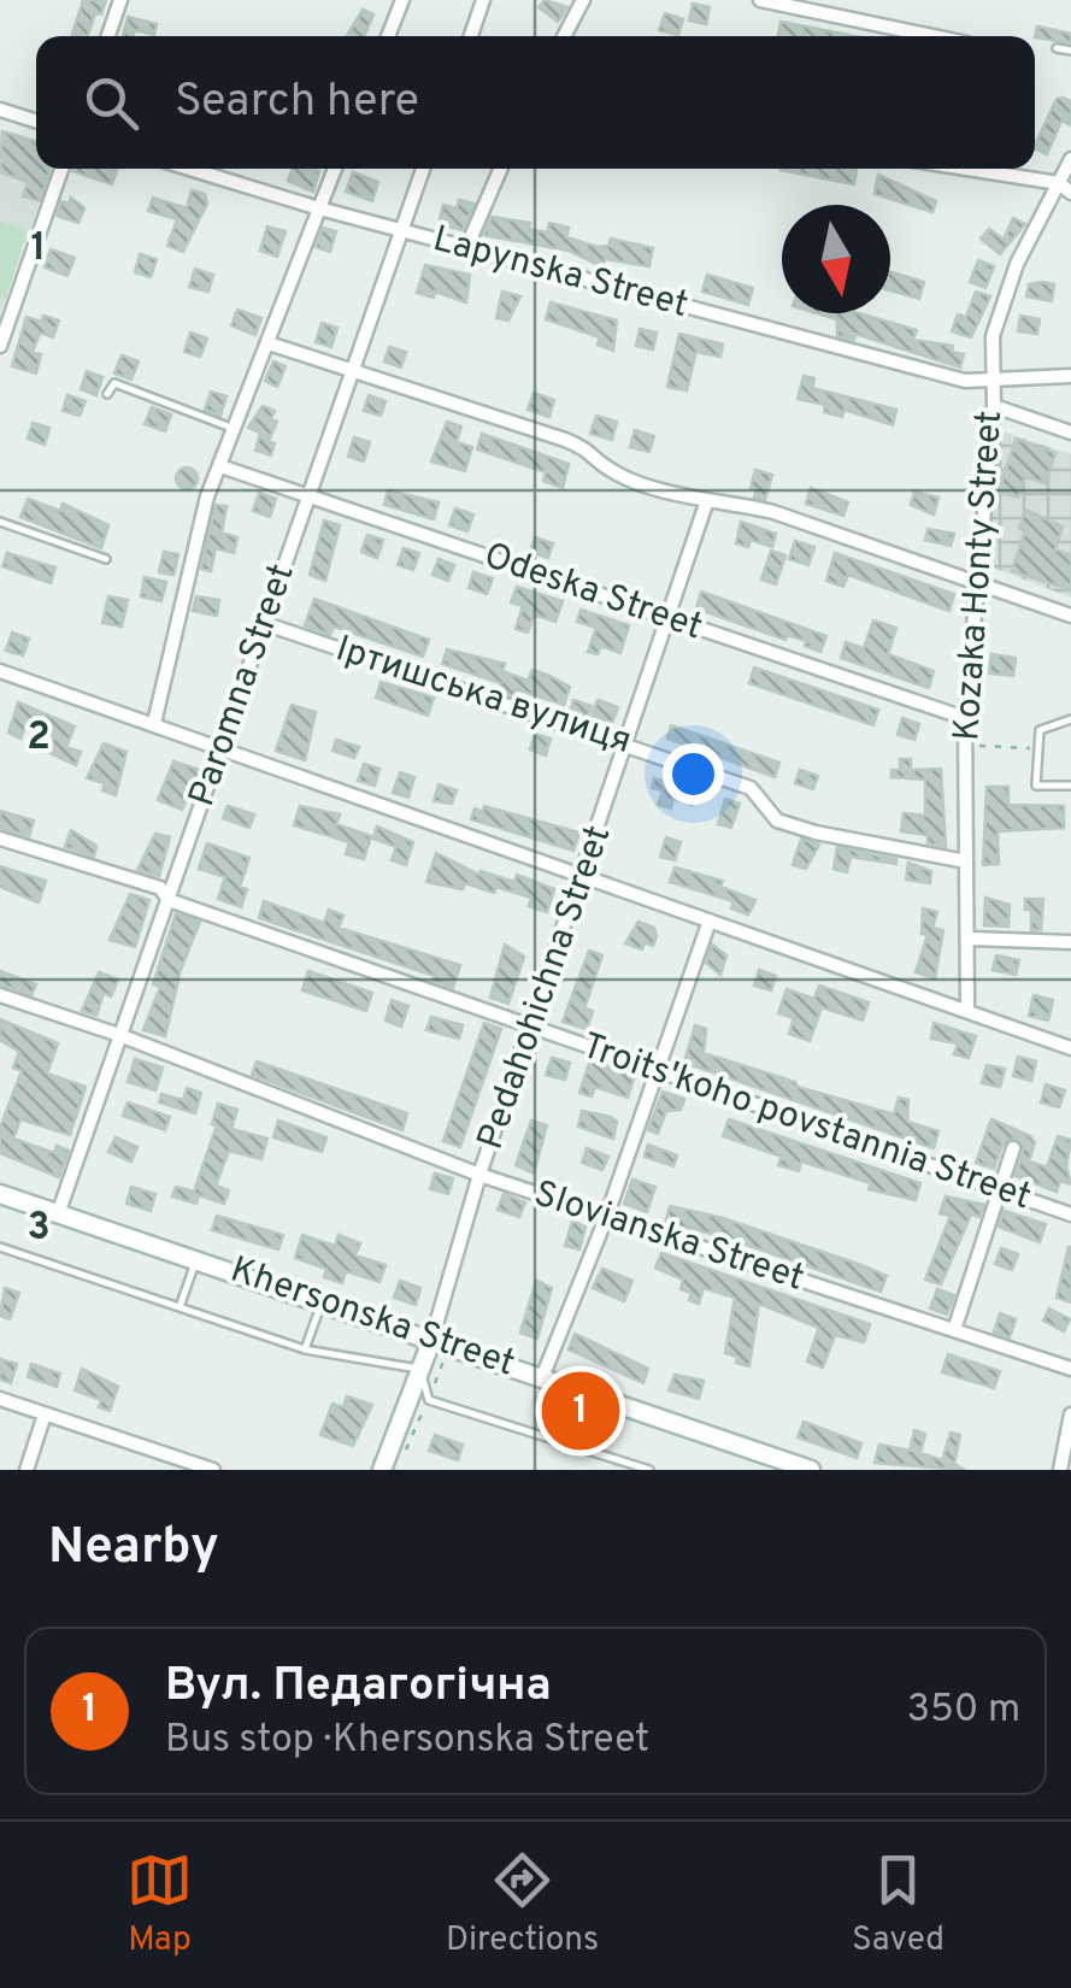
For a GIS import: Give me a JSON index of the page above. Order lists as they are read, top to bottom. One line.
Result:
{"streets":{"main road":["Pedahohichna Street","Khersonska Street"],"street":["Lapynska Street","Kozaka Honty Street","Odeska Street","Paromna Street","Іртишська вулиця","Troits'koho povstannia Street","Slovianska Street"]},"crossings":[["Lapynska Street","Kozaka Honty Street"],["Lapynska Street","Paromna Street"],["Kozaka Honty Street","Odeska Street"],["Kozaka Honty Street","Іртишська вулиця"],["Odeska Street","Paromna Street"],["Odeska Street","Pedahohichna Street"],["Paromna Street","Іртишська вулиця"],["Paromna Street","Troits'koho povstannia Street"],["Paromna Street","Slovianska Street"],["Paromna Street","Khersonska Street"],["Іртишська вулиця","Pedahohichna Street"],["Pedahohichna Street","Troits'koho povstannia Street"],["Pedahohichna Street","Slovianska Street"],["Pedahohichna Street","Khersonska Street"]],"north":"bottom","page":{"search":"Search here","pins":"1","heading":"Nearby","list":[{"mark":"1","name":"Вул. Педагогічна","note":"Bus stop · Khersonska Street","value":"350 m"}],"nav":["Map","Directions","Saved"]},"grid":{"rows":["1","2","3"]}}
